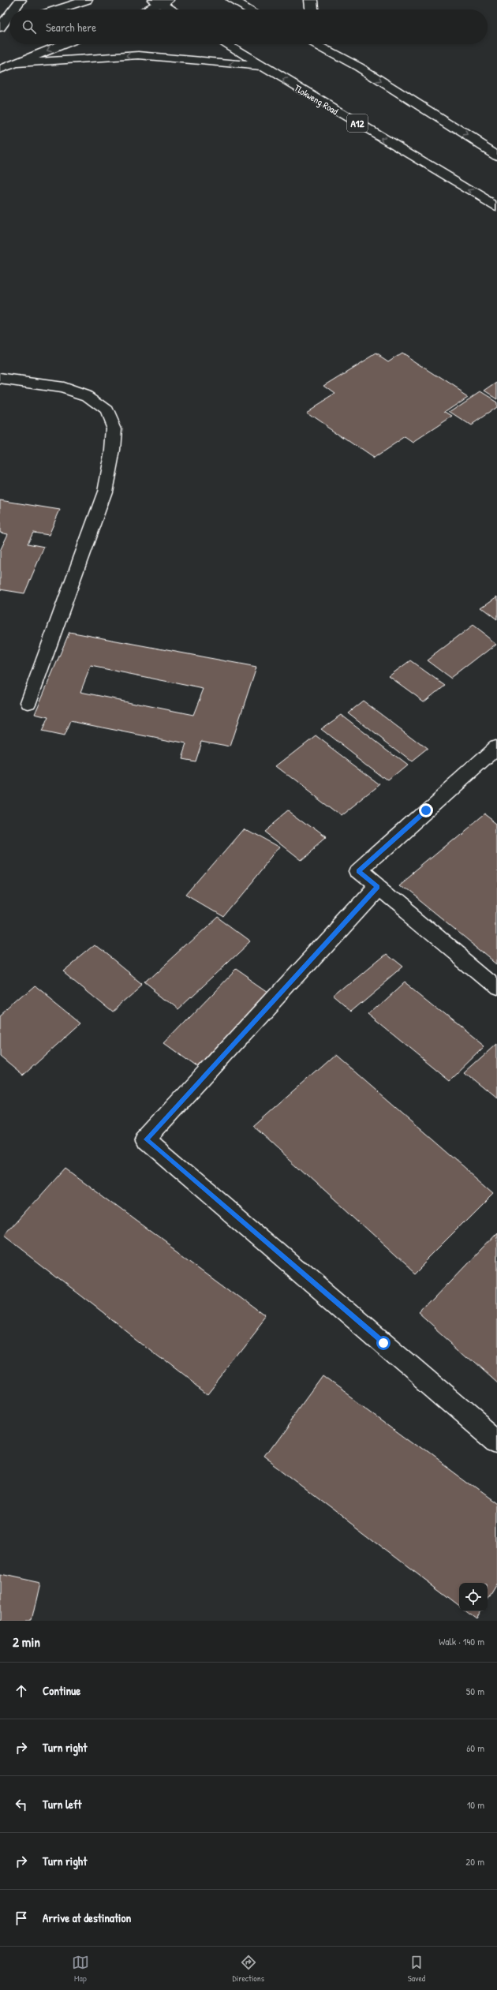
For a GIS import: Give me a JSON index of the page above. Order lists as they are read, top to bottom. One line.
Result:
{"streets":{"main road":["Tlokweng Road","A12"]},"page":{"search":"Search here","heading":["2 min","Walk · 140 m"],"list":[["Continue","50 m"],["Turn right","60 m"],["Turn left","10 m"],["Turn right","20 m"],"Arrive at destination"],"nav":["Map","Directions","Saved"]}}
